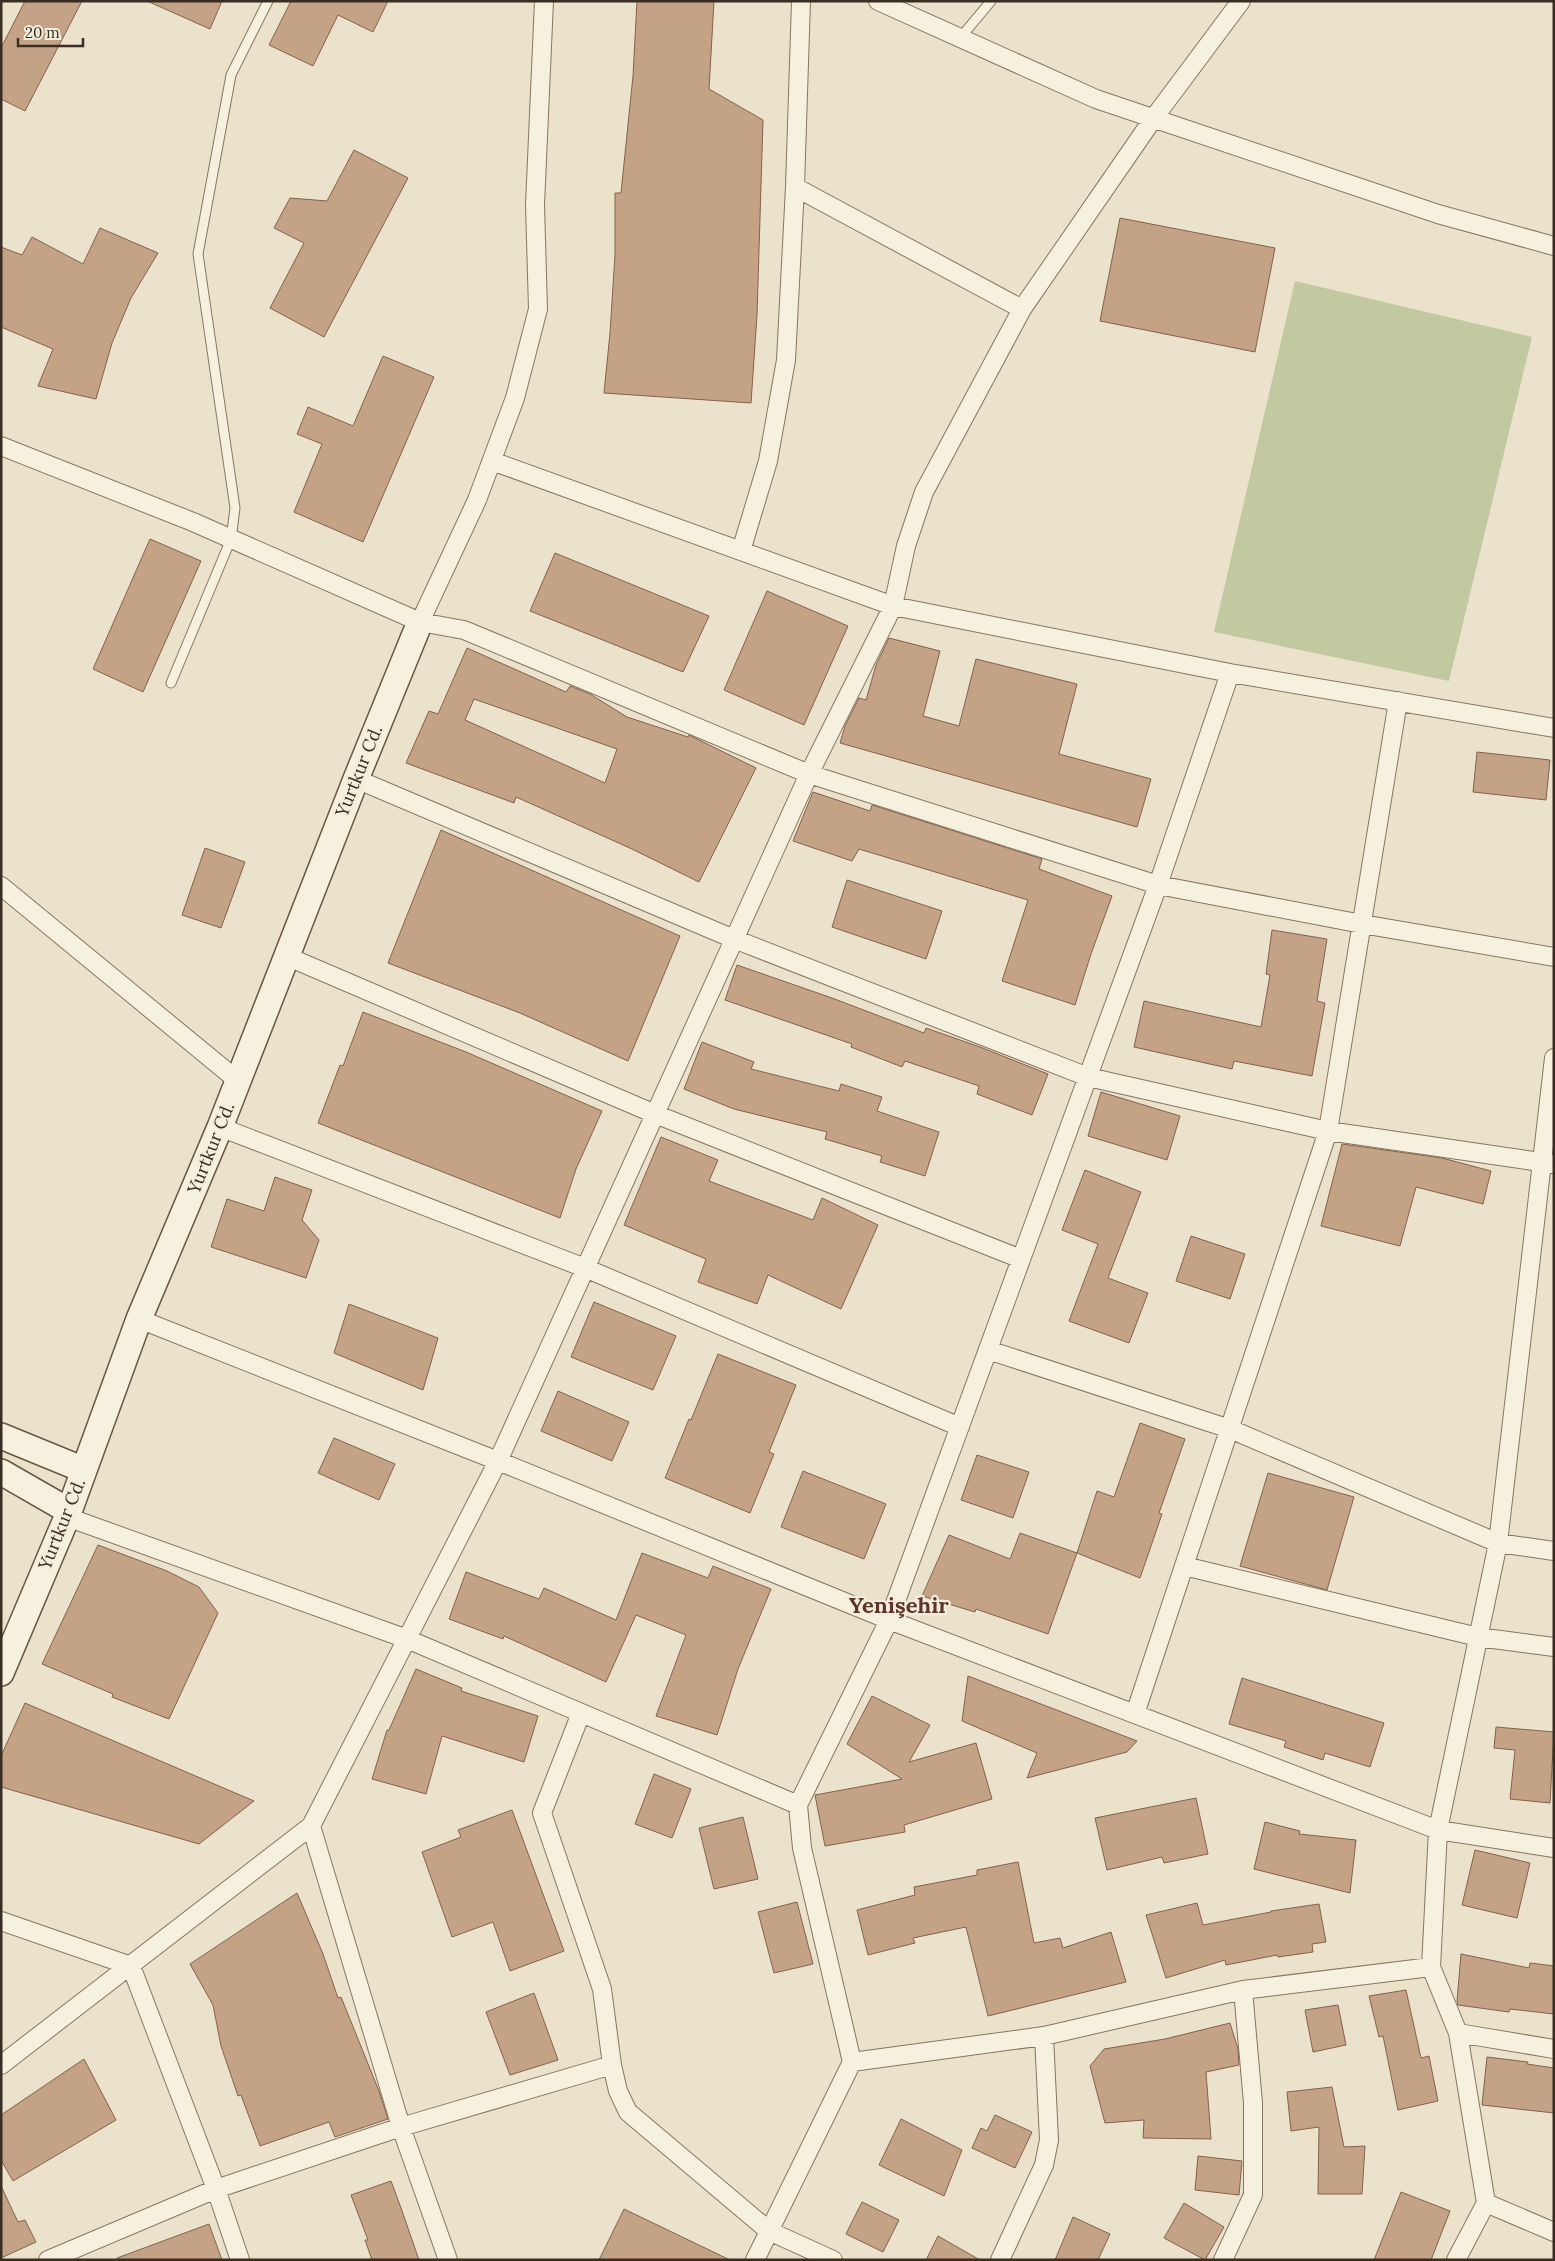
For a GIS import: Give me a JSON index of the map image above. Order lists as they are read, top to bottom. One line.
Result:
{"streets":{"street":["Yurtkur Cd."]},"districts":["Yenişehir"],"scale_bar":"20 m"}
